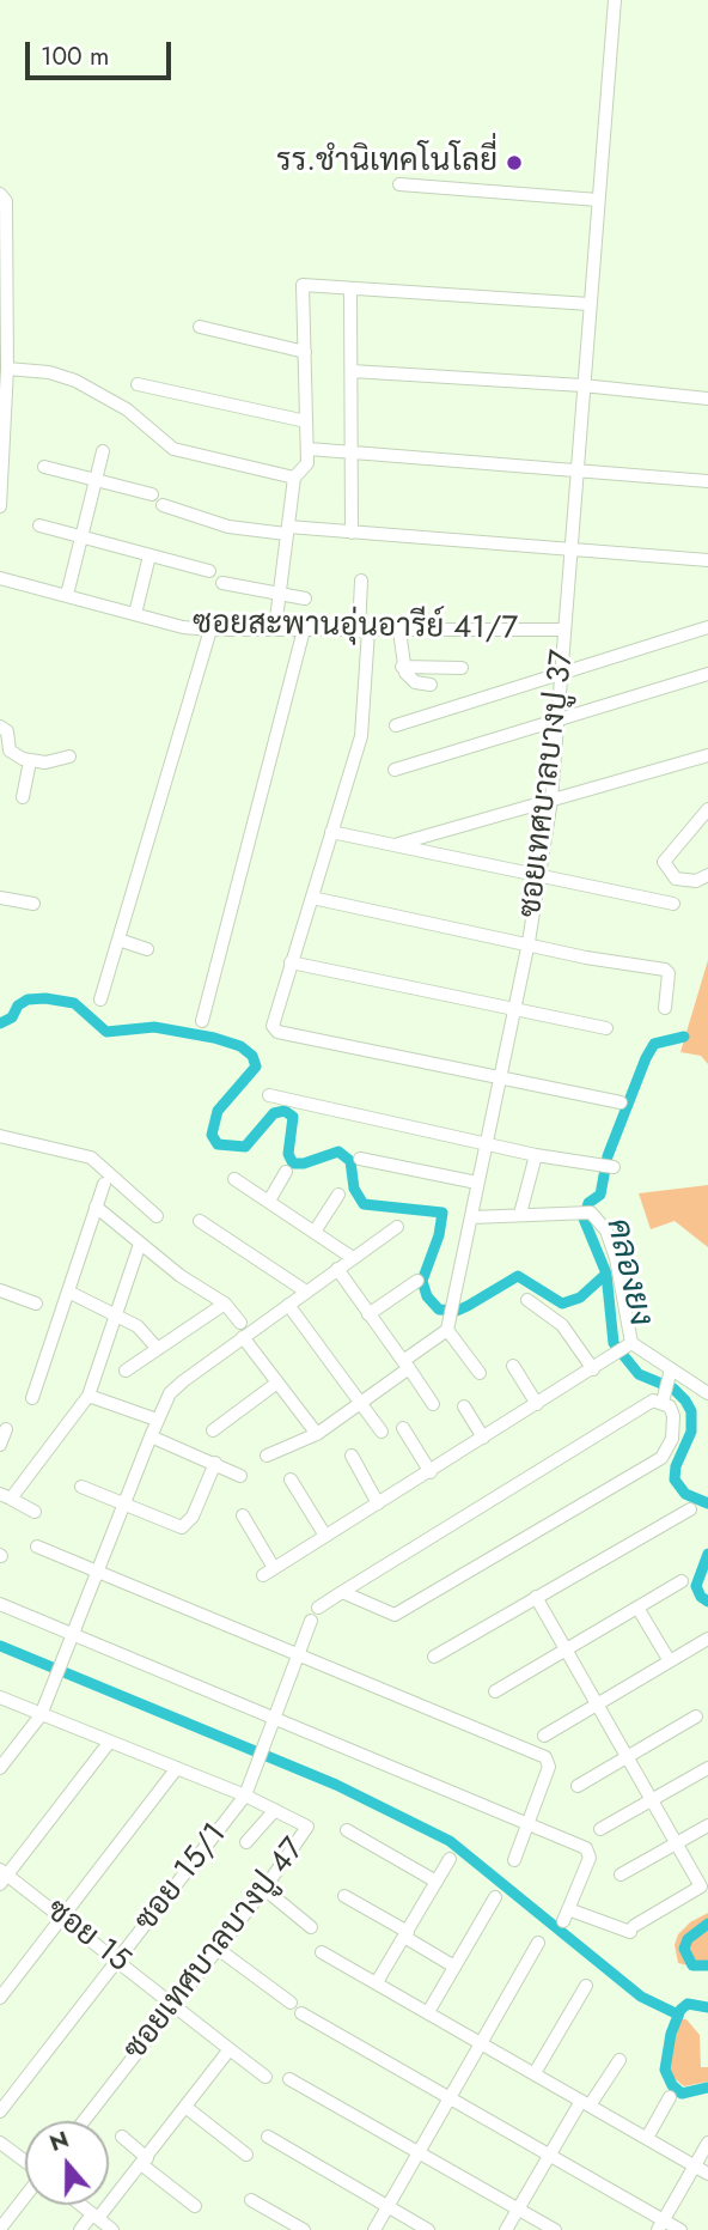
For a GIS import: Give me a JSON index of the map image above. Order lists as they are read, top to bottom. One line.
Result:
{"streets":{"street":["ซอยสะพานอุ่นอารีย์ 41/7","ซอยเทศบาลบางปู 37","ซอย 15/1","ซอย 15","ซอยเทศบาลบางปู 47"]},"crossings":[["ซอยสะพานอุ่นอารีย์ 41/7","ซอยเทศบาลบางปู 37"],["ซอย 15/1","ซอย 15"],["ซอย 15/1","ซอยเทศบาลบางปู 47"],["ซอย 15","ซอยเทศบาลบางปู 47"]],"water":["คลองยง"],"places":["รร.ชำนิเทคโนโลยี่"],"scale_bar":"100 m","north":"top"}
